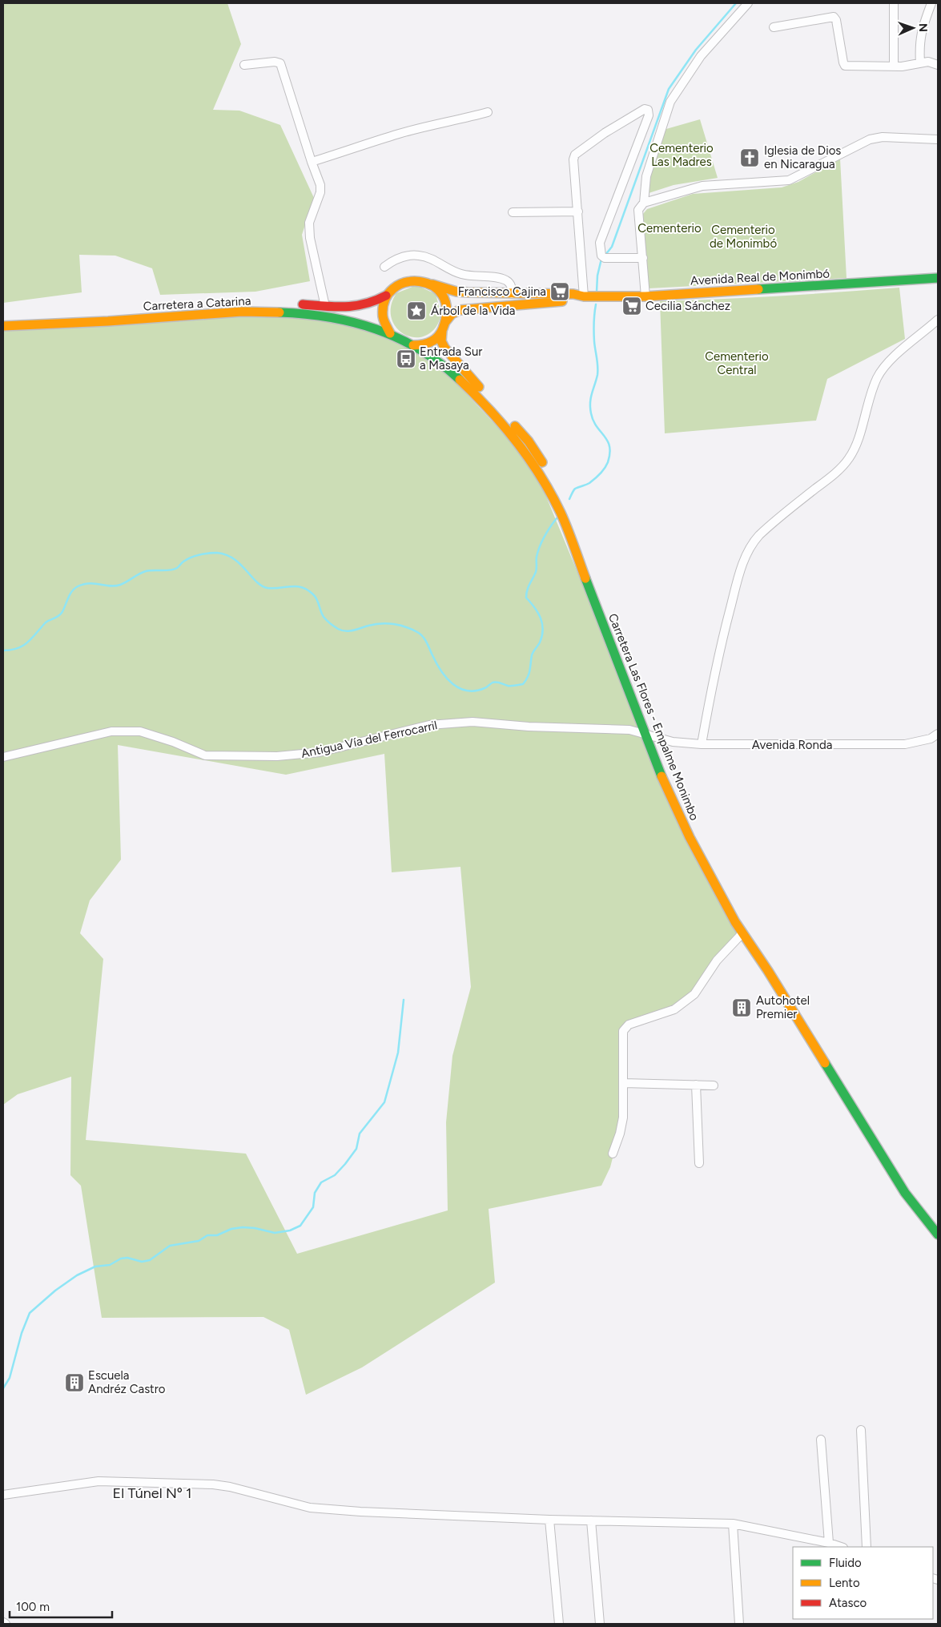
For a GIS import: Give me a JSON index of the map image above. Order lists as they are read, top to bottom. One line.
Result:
{"streets":{"main road":["Avenida Real de Monimbó","Carretera a Catarina","Carretera Las Flores - Empalme Monimbo"],"street":["Antigua Vía del Ferrocarril","Avenida Ronda"]},"crossings":[["Avenida Real de Monimbó","Carretera a Catarina"],["Avenida Real de Monimbó","Carretera Las Flores - Empalme Monimbo"],["Carretera a Catarina","Carretera Las Flores - Empalme Monimbo"],["Carretera Las Flores - Empalme Monimbo","Antigua Vía del Ferrocarril"],["Carretera Las Flores - Empalme Monimbo","Avenida Ronda"],["Antigua Vía del Ferrocarril","Avenida Ronda"]],"districts":["El Túnel Nº 1"],"parks":["Cementerio Las Madres","Cementerio","Cementerio de Monimbó","Cementerio Central"],"places":{"church":["Iglesia de Dios en Nicaragua"],"supermarket":["Francisco Cajina","Cecilia Sánchez"],"place":["Árbol de la Vida"],"bus stop":["Entrada Sur a Masaya"],"building":["Autohotel Premier","Escuela Andréz Castro"]},"legend":["Fluido","Lento","Atasco"],"scale_bar":"100 m","north":"right"}
